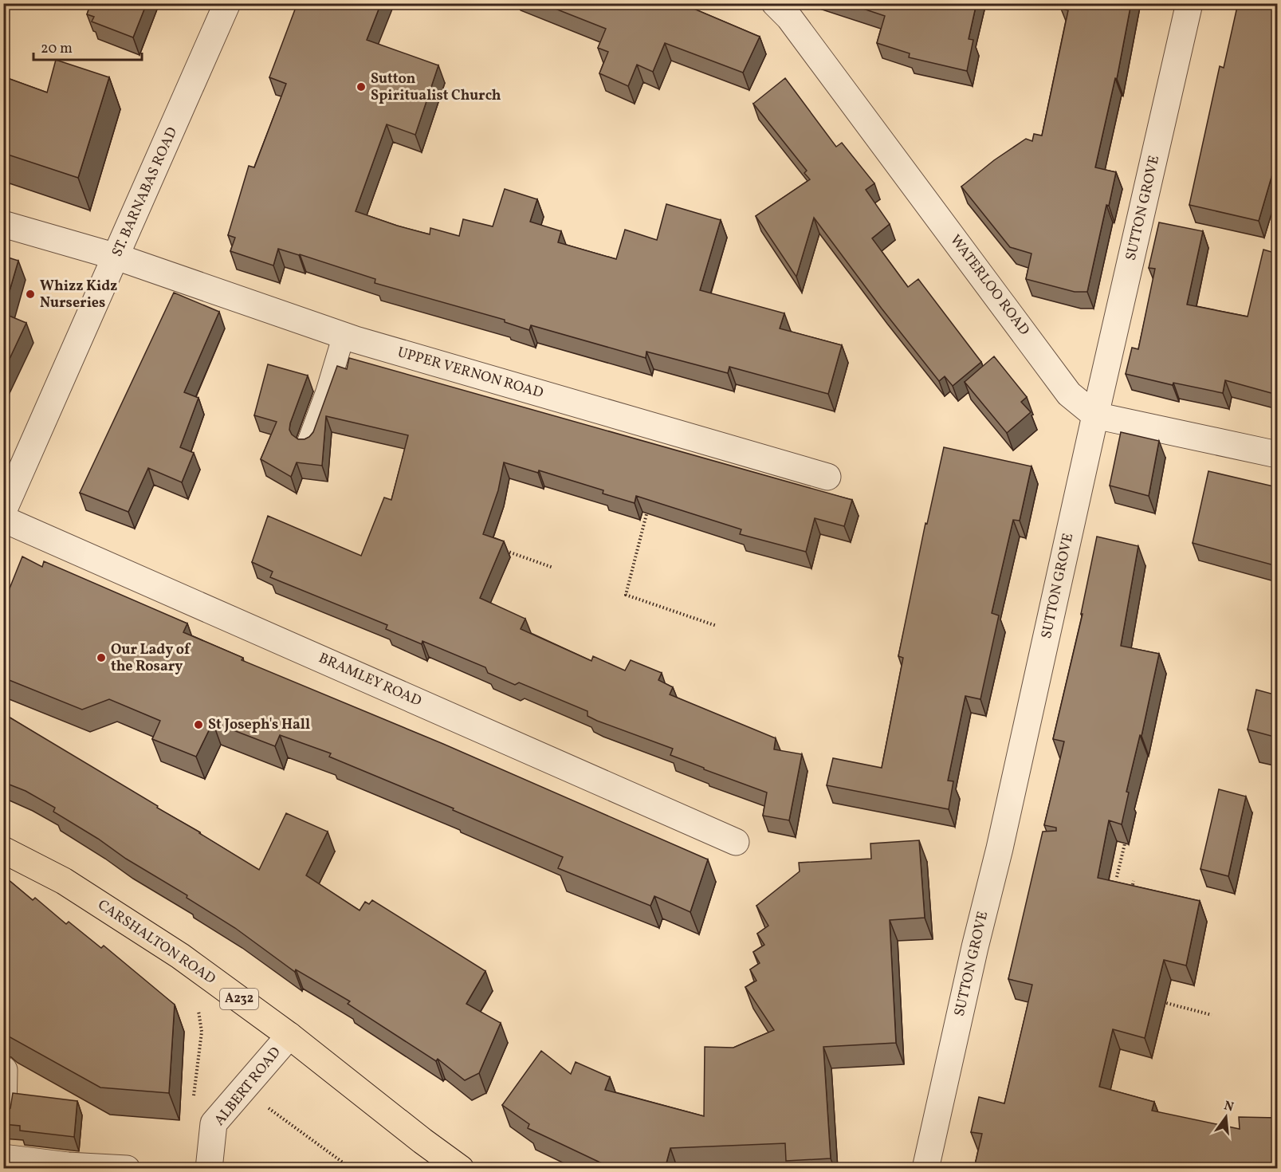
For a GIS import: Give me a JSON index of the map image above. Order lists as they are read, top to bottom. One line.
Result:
{"streets":{"highway":["CARSHALTON ROAD","A232"],"street":["ST. BARNABAS ROAD","SUTTON GROVE","WATERLOO ROAD","UPPER VERNON ROAD","BRAMLEY ROAD","ALBERT ROAD"]},"crossings":[["ST. BARNABAS ROAD","UPPER VERNON ROAD"],["SUTTON GROVE","WATERLOO ROAD"],["CARSHALTON ROAD","ALBERT ROAD"]],"places":["Sutton Spiritualist Church","Whizz Kidz Nurseries","Our Lady of the Rosary","St Joseph's Hall"],"scale_bar":"20 m","north":"top"}
